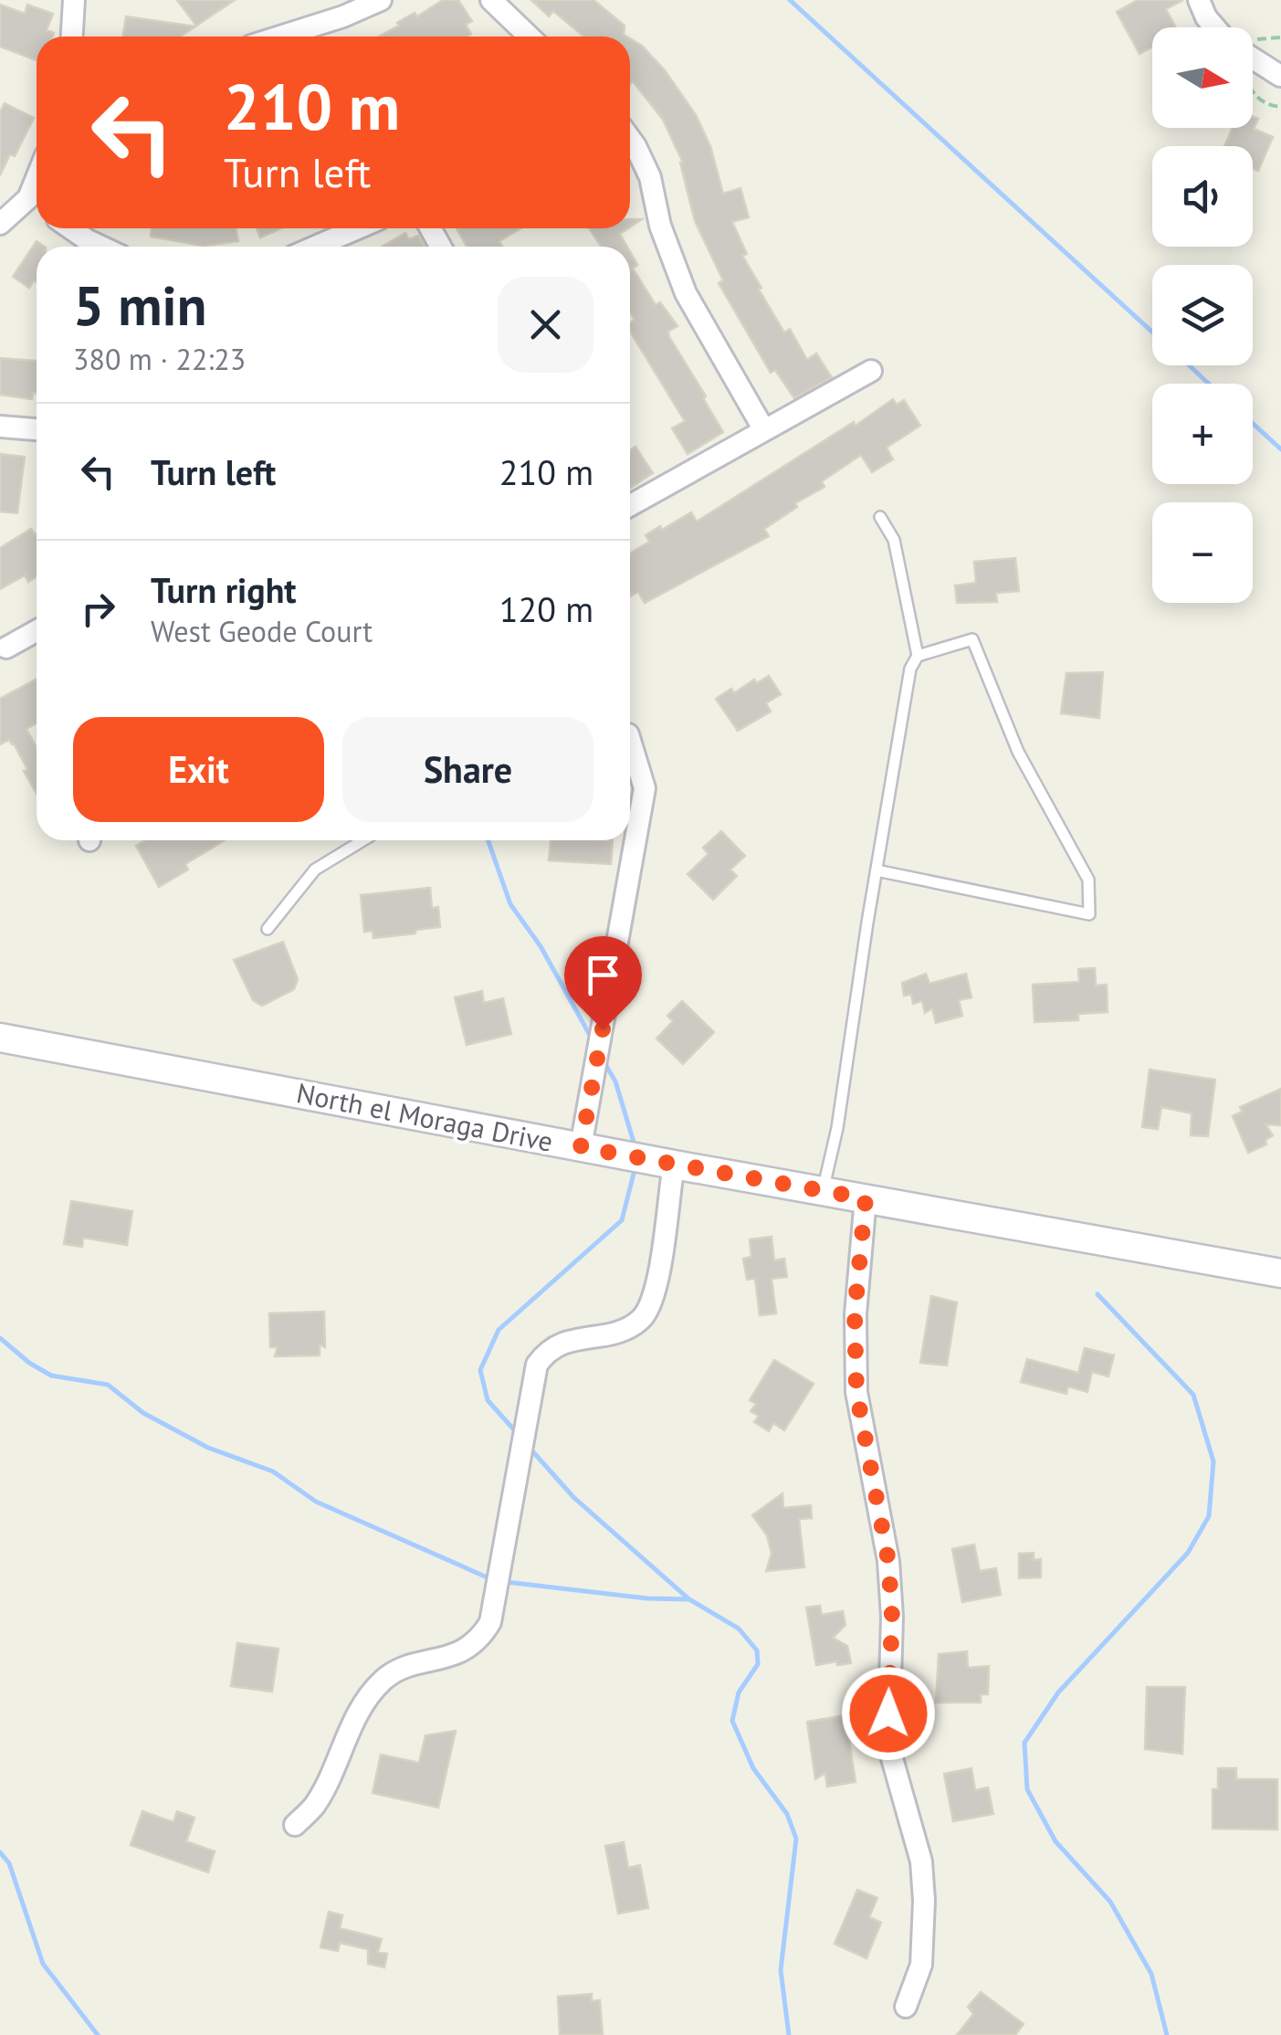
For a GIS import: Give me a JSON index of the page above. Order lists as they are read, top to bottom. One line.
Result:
{"streets":{"street":["North el Moraga Drive"]},"north":"right","page":{"map_buttons":["+","−"],"turn":["210 m","Turn left"],"heading":["5 min","380 m · 22:23"],"list":[{"name":"Turn left","value":"210 m"},{"name":"Turn right","note":"West Geode Court","value":"120 m"}],"buttons":["Exit","Share"]}}
